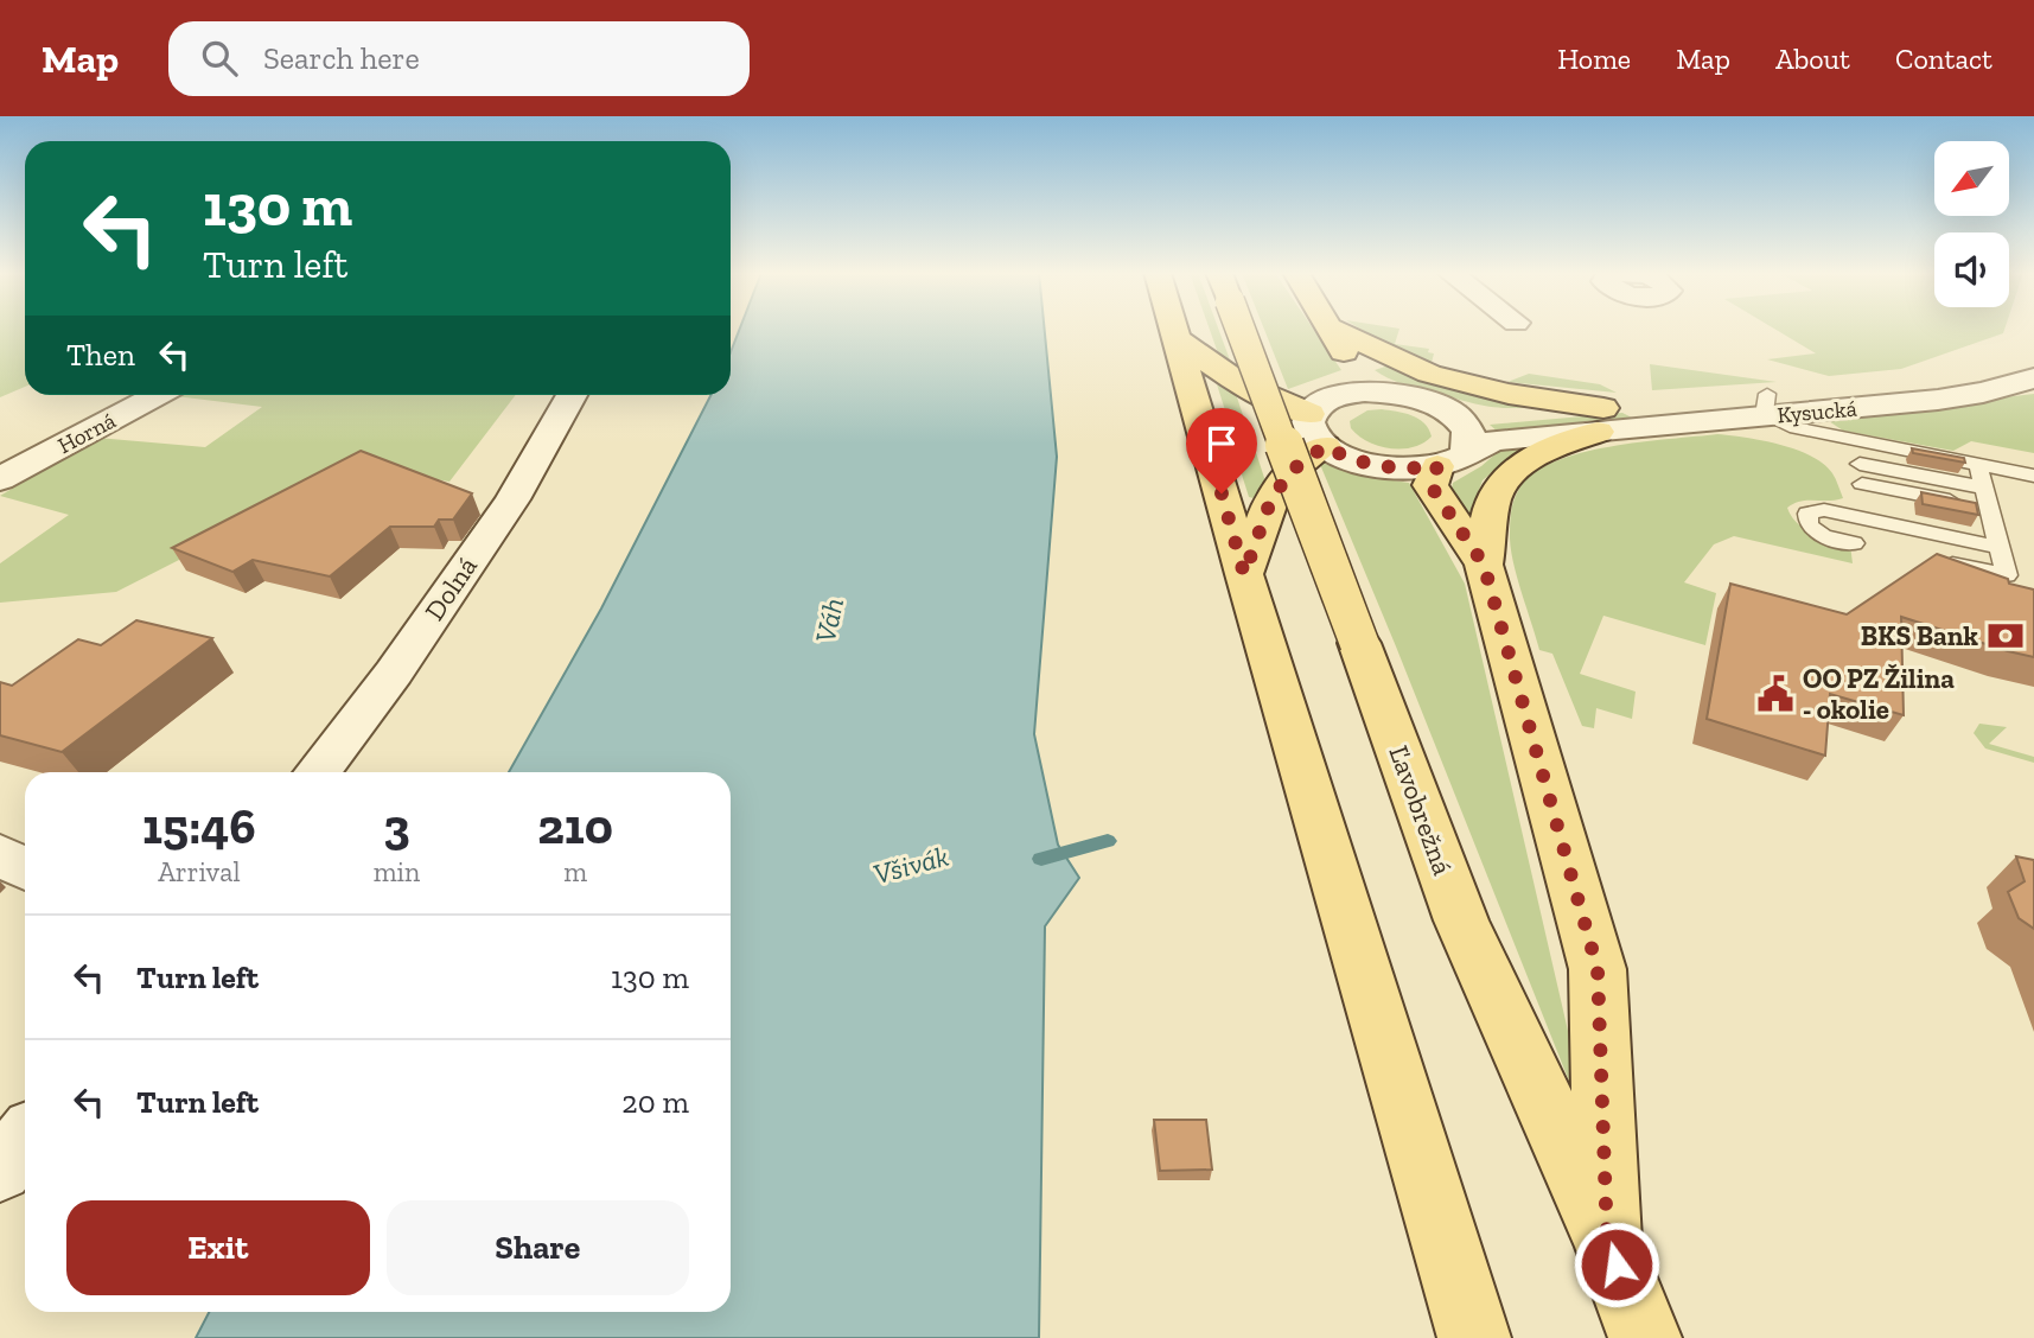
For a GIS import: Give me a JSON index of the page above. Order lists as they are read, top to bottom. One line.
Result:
{"streets":{"main road":["Ľavobrežná"],"street":["Kysucká","Horná","Dolná"]},"water":["Váh","Všivák"],"places":{"bank":["BKS Bank"],"public building":["OO PZ Žilina - okolie"]},"north":"bottom left","page":{"header":"Map","search":"Search here","nav":["Home","Map","About","Contact"],"turn":["130 m","Turn left"],"then":"Then","eta":["15:46","Arrival","3","min","210","m"],"list":[{"name":"Turn left","value":"130 m"},{"name":"Turn left","value":"20 m"}],"buttons":["Exit","Share"]}}
